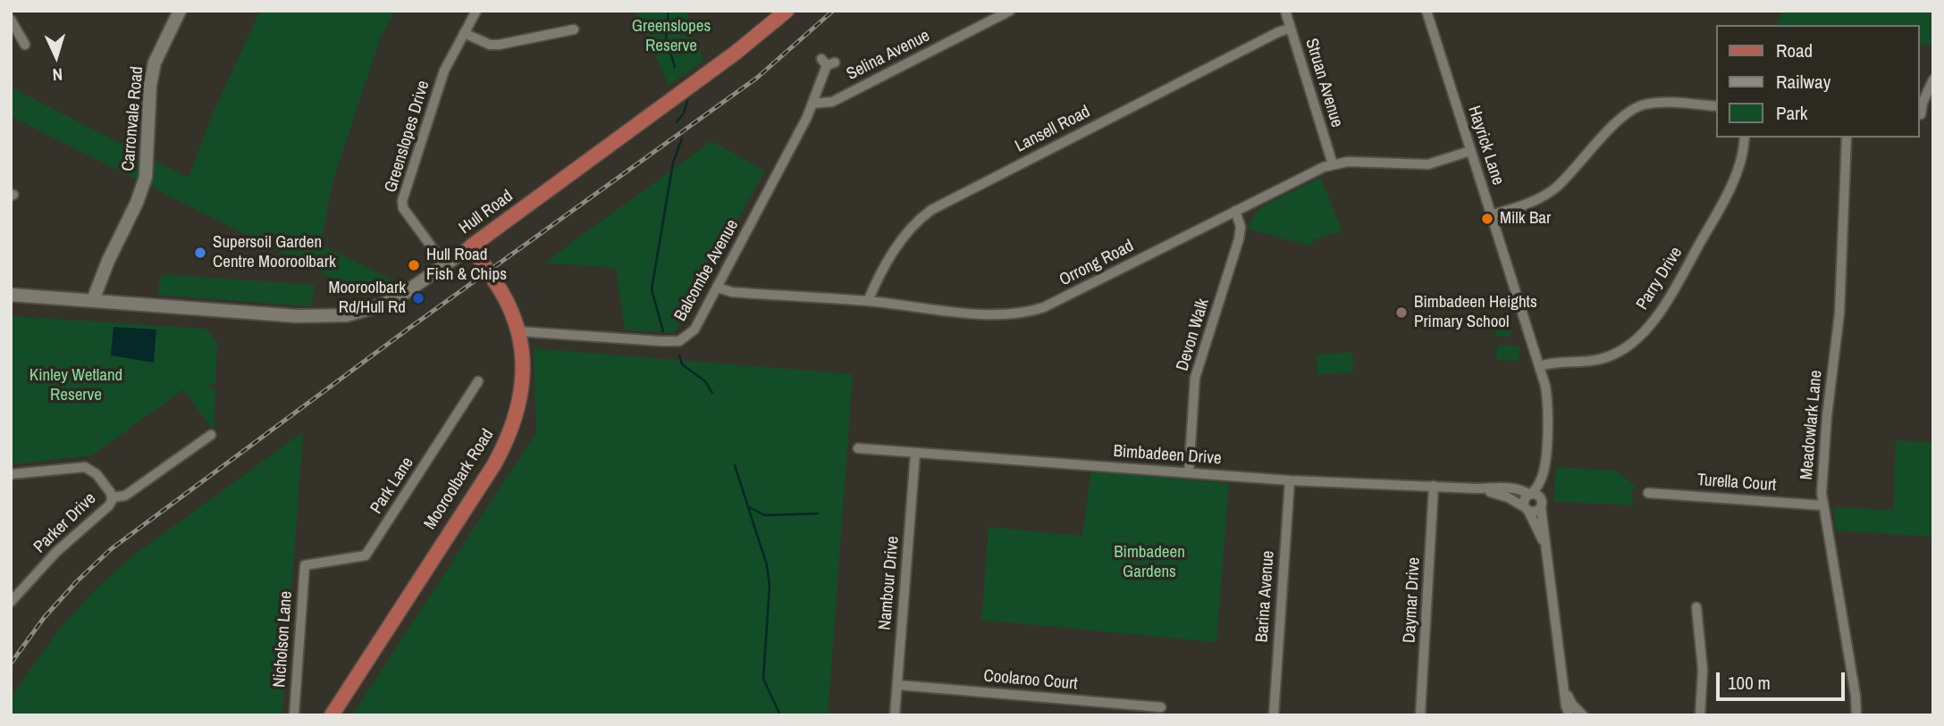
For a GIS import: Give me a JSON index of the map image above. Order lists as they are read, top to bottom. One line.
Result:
{"streets":{"main road":["Carronvale Road","Hull Road","Mooroolbark Road"],"street":["Selina Avenue","Struan Avenue","Lansell Road","Greenslopes Drive","Hayrick Lane","Orrong Road","Balcombe Avenue","Parry Drive","Devon Walk","Meadowlark Lane","Bimbadeen Drive","Turella Court","Park Lane","Parker Drive","Nambour Drive","Barina Avenue","Daymar Drive","Nicholson Lane","Coolaroo Court"]},"crossings":[["Selina Avenue","Balcombe Avenue"],["Struan Avenue","Lansell Road"],["Struan Avenue","Orrong Road"],["Carronvale Road","Hull Road"],["Lansell Road","Orrong Road"],["Greenslopes Drive","Hull Road"],["Hayrick Lane","Orrong Road"],["Hayrick Lane","Parry Drive"],["Hayrick Lane","Bimbadeen Drive"],["Hull Road","Mooroolbark Road"],["Orrong Road","Balcombe Avenue"],["Orrong Road","Devon Walk"],["Balcombe Avenue","Mooroolbark Road"],["Devon Walk","Bimbadeen Drive"],["Meadowlark Lane","Turella Court"],["Bimbadeen Drive","Nambour Drive"],["Bimbadeen Drive","Barina Avenue"],["Bimbadeen Drive","Daymar Drive"],["Park Lane","Nicholson Lane"],["Nambour Drive","Coolaroo Court"]],"parks":["Greenslopes Reserve","Kinley Wetland Reserve","Bimbadeen Gardens"],"places":["Milk Bar","Supersoil Garden Centre Mooroolbark","Hull Road Fish & Chips","Mooroolbark Rd/Hull Rd","Bimbadeen Heights Primary School"],"legend":["Road","Railway","Park"],"scale_bar":"100 m","north":"bottom"}
